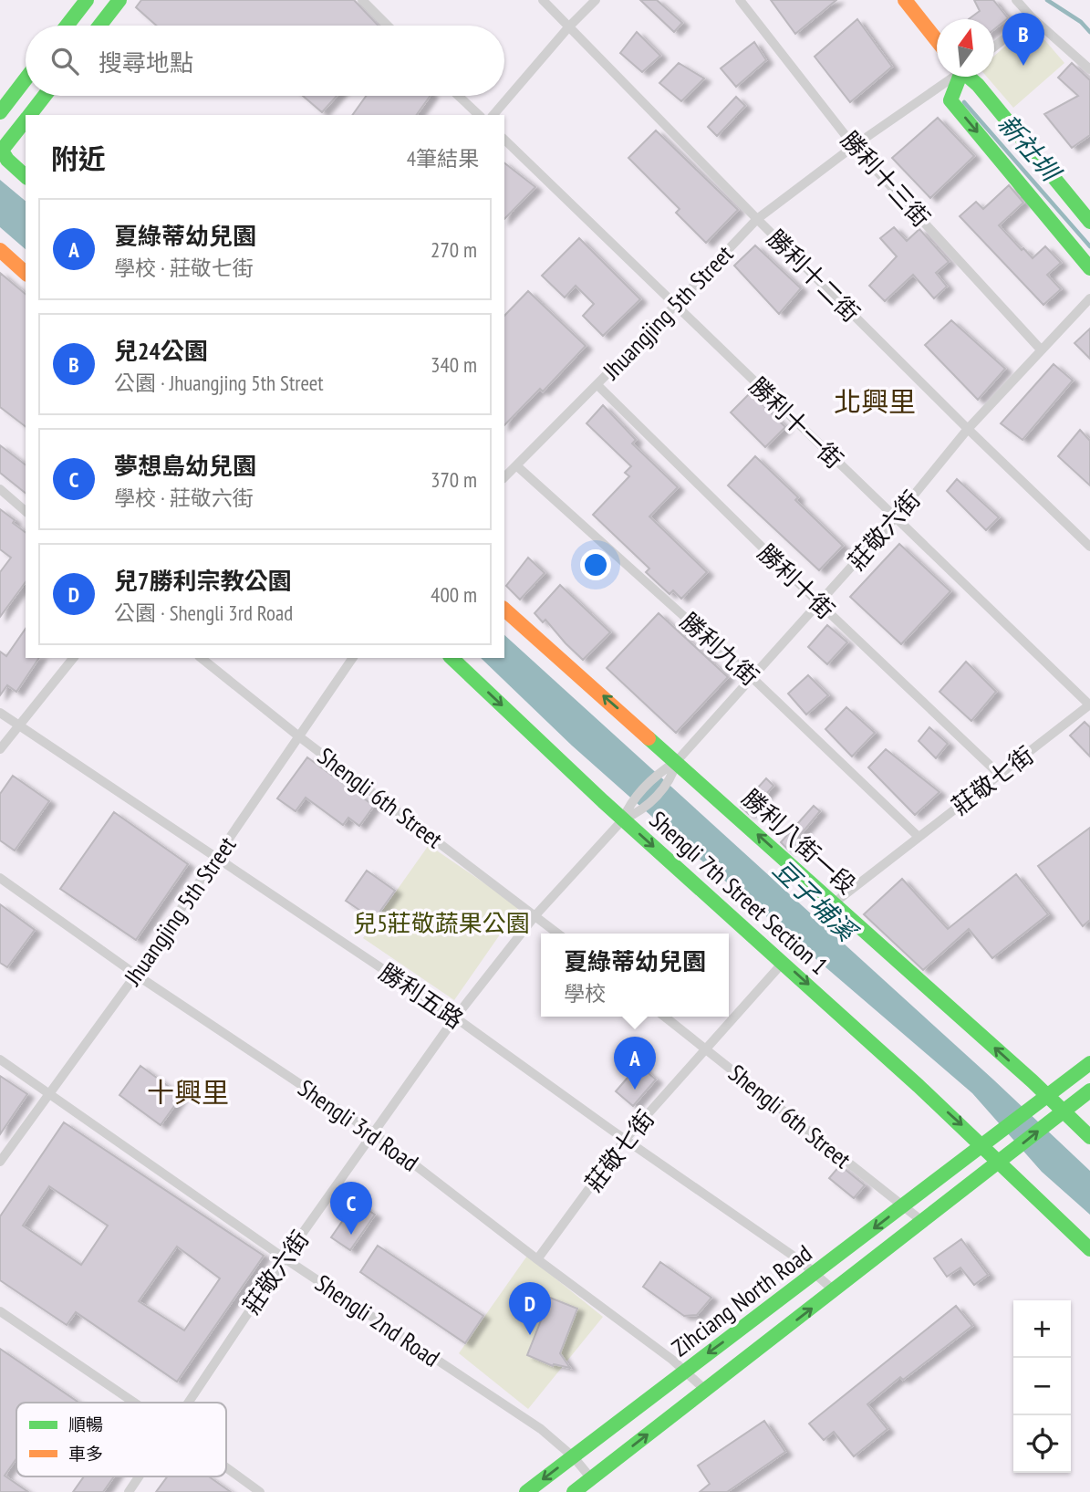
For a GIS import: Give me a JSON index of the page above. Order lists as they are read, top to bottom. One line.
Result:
{"streets":{"street":["勝利十三街","勝利十二街","Jhuangjing 5th Street","勝利十一街","莊敬六街","勝利十街","勝利九街","莊敬七街","Shengli 6th Street","勝利八街一段","Shengli 7th Street Section 1","勝利五路","Shengli 3rd Road","Zihciang North Road","Shengli 2nd Road"]},"crossings":[["勝利十三街","Jhuangjing 5th Street"],["勝利十三街","莊敬六街"],["勝利十二街","Jhuangjing 5th Street"],["勝利十二街","莊敬六街"],["Jhuangjing 5th Street","勝利十一街"],["Jhuangjing 5th Street","勝利十街"],["Jhuangjing 5th Street","勝利九街"],["Jhuangjing 5th Street","Shengli 6th Street"],["Jhuangjing 5th Street","勝利五路"],["Jhuangjing 5th Street","Shengli 3rd Road"],["Jhuangjing 5th Street","Shengli 2nd Road"],["勝利十一街","莊敬六街"],["勝利十一街","莊敬七街"],["莊敬六街","勝利十街"],["莊敬六街","勝利九街"],["莊敬六街","Shengli 6th Street"],["莊敬六街","勝利八街一段"],["莊敬六街","Shengli 7th Street Section 1"],["莊敬六街","勝利五路"],["莊敬六街","Shengli 3rd Road"],["莊敬六街","Shengli 2nd Road"],["勝利十街","莊敬七街"],["勝利九街","莊敬七街"],["莊敬七街","Shengli 6th Street"],["莊敬七街","勝利八街一段"],["莊敬七街","Shengli 7th Street Section 1"],["莊敬七街","勝利五路"],["莊敬七街","Shengli 3rd Road"],["Shengli 6th Street","Zihciang North Road"],["勝利八街一段","Zihciang North Road"],["Shengli 7th Street Section 1","Zihciang North Road"],["勝利五路","Zihciang North Road"],["Shengli 3rd Road","Zihciang North Road"],["Zihciang North Road","Shengli 2nd Road"]],"one_way":["勝利八街一段","Shengli 7th Street Section 1"],"districts":["北興里","十興里"],"water":["新社圳","豆子埔溪"],"parks":["兒5莊敬蔬果公園"],"legend":["順暢","車多"],"north":"top","page":{"pins":["B","A","C","D"],"search":"搜尋地點","heading":["附近","4筆結果"],"list":[{"mark":"A","name":"夏綠蒂幼兒園","note":"學校 · 莊敬七街","value":"270 m"},{"mark":"B","name":"兒24公園","note":"公園 · Jhuangjing 5th Street","value":"340 m"},{"mark":"C","name":"夢想島幼兒園","note":"學校 · 莊敬六街","value":"370 m"},{"mark":"D","name":"兒7勝利宗教公園","note":"公園 · Shengli 3rd Road","value":"400 m"}],"popup":["夏綠蒂幼兒園","學校"],"map_buttons":["+","−"]}}
